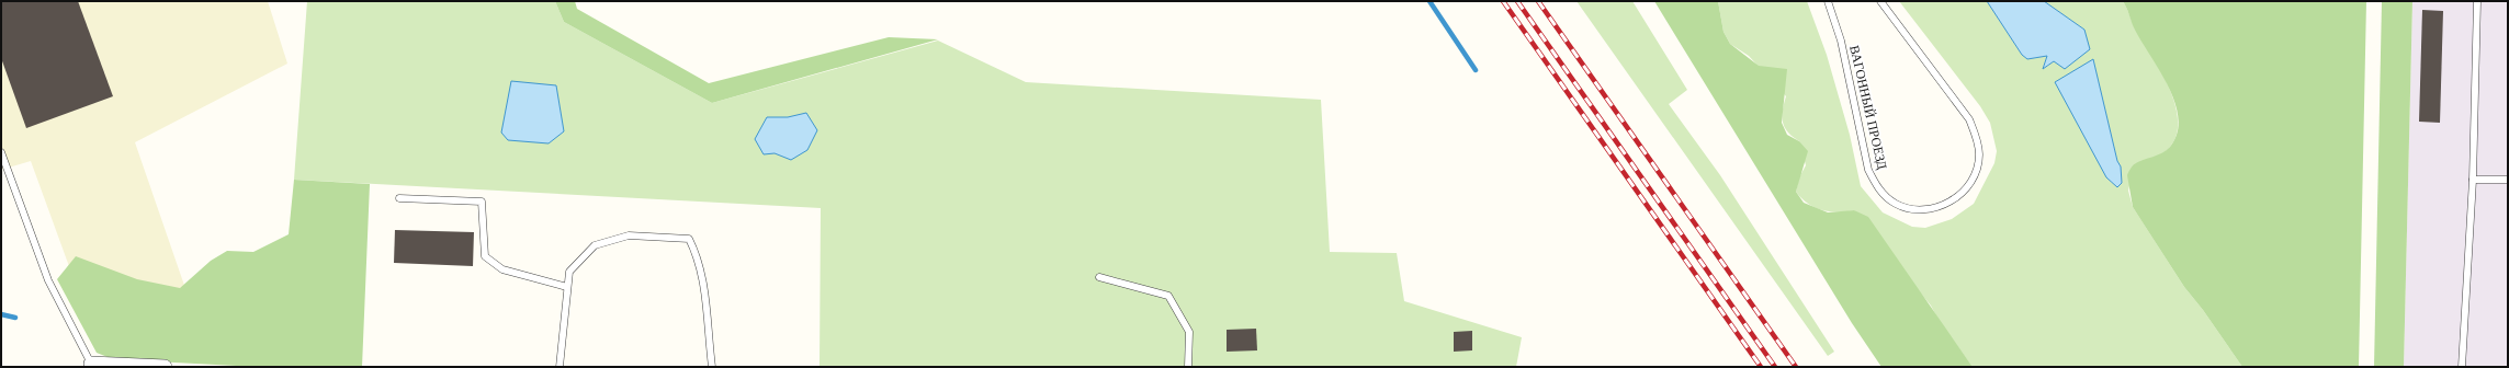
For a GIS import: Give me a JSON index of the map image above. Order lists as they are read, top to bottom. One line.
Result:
{"streets":{"lane":["ВАГОННЫЙ ПРОЕЗД"]}}
